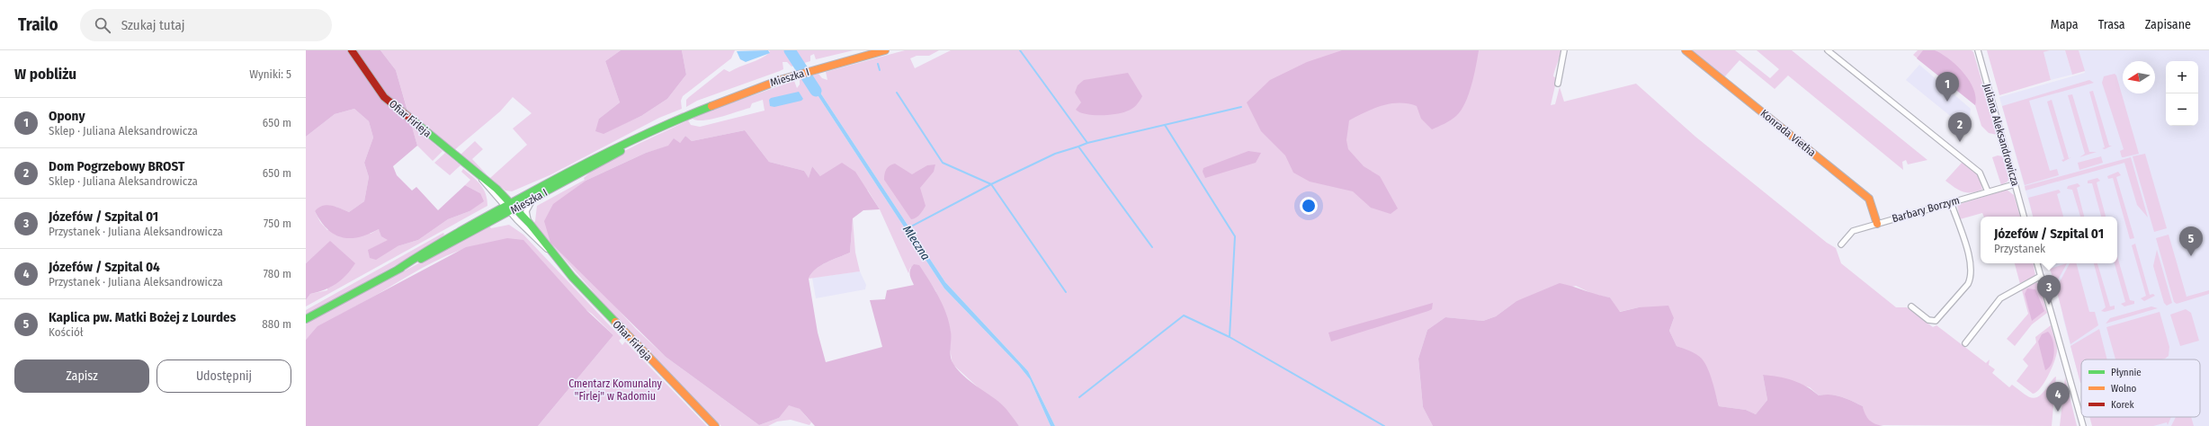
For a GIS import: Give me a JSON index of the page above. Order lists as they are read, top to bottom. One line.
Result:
{"streets":{"street":["Mieszka I","Ofiar Firleja","Konrada Vietha","Juliana Aleksandrowicza","Barbary Borzym"]},"crossings":[["Mieszka I","Ofiar Firleja"],["Konrada Vietha","Barbary Borzym"],["Juliana Aleksandrowicza","Barbary Borzym"]],"water":["Mleczna"],"parks":["Cmentarz Komunalny \"Firlej\" w Radomiu"],"legend":["Płynnie","Wolno","Korek"],"north":"left","page":{"header":"Trailo","search":"Szukaj tutaj","nav":["Mapa","Trasa","Zapisane"],"heading":["W pobliżu","Wyniki: 5"],"map_buttons":["+","−"],"pins":["1","2","5","3","4"],"list":[{"mark":"1","name":"Opony","note":"Sklep · Juliana Aleksandrowicza","value":"650 m"},{"mark":"2","name":"Dom Pogrzebowy BROST","note":"Sklep · Juliana Aleksandrowicza","value":"650 m"},{"mark":"3","name":"Józefów / Szpital 01","note":"Przystanek · Juliana Aleksandrowicza","value":"750 m"},{"mark":"4","name":"Józefów / Szpital 04","note":"Przystanek · Juliana Aleksandrowicza","value":"780 m"},{"mark":"5","name":"Kaplica pw. Matki Bożej z Lourdes","note":"Kościół","value":"880 m"}],"popup":["Józefów / Szpital 01","Przystanek"],"buttons":["Zapisz","Udostępnij"]}}
